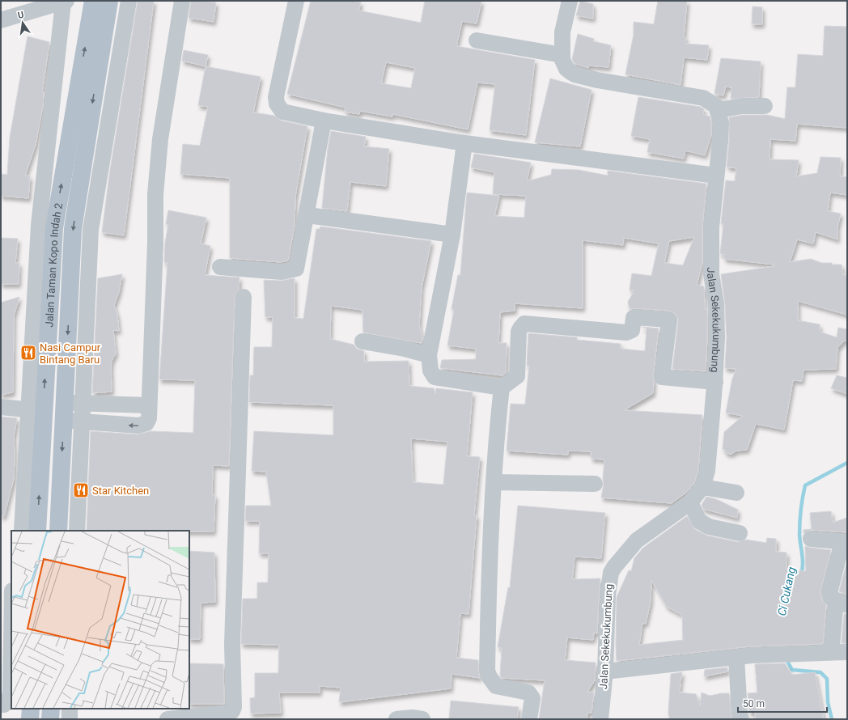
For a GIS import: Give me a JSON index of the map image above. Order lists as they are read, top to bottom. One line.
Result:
{"streets":{"main road":["Jalan Taman Kopo Indah 2"],"street":["Jalan Sekekukumbung"]},"water":["Ci Cukang"],"places":{"restaurant":["Nasi Campur Bintang Baru","Star Kitchen"]},"scale_bar":"50 m","north":"top"}
